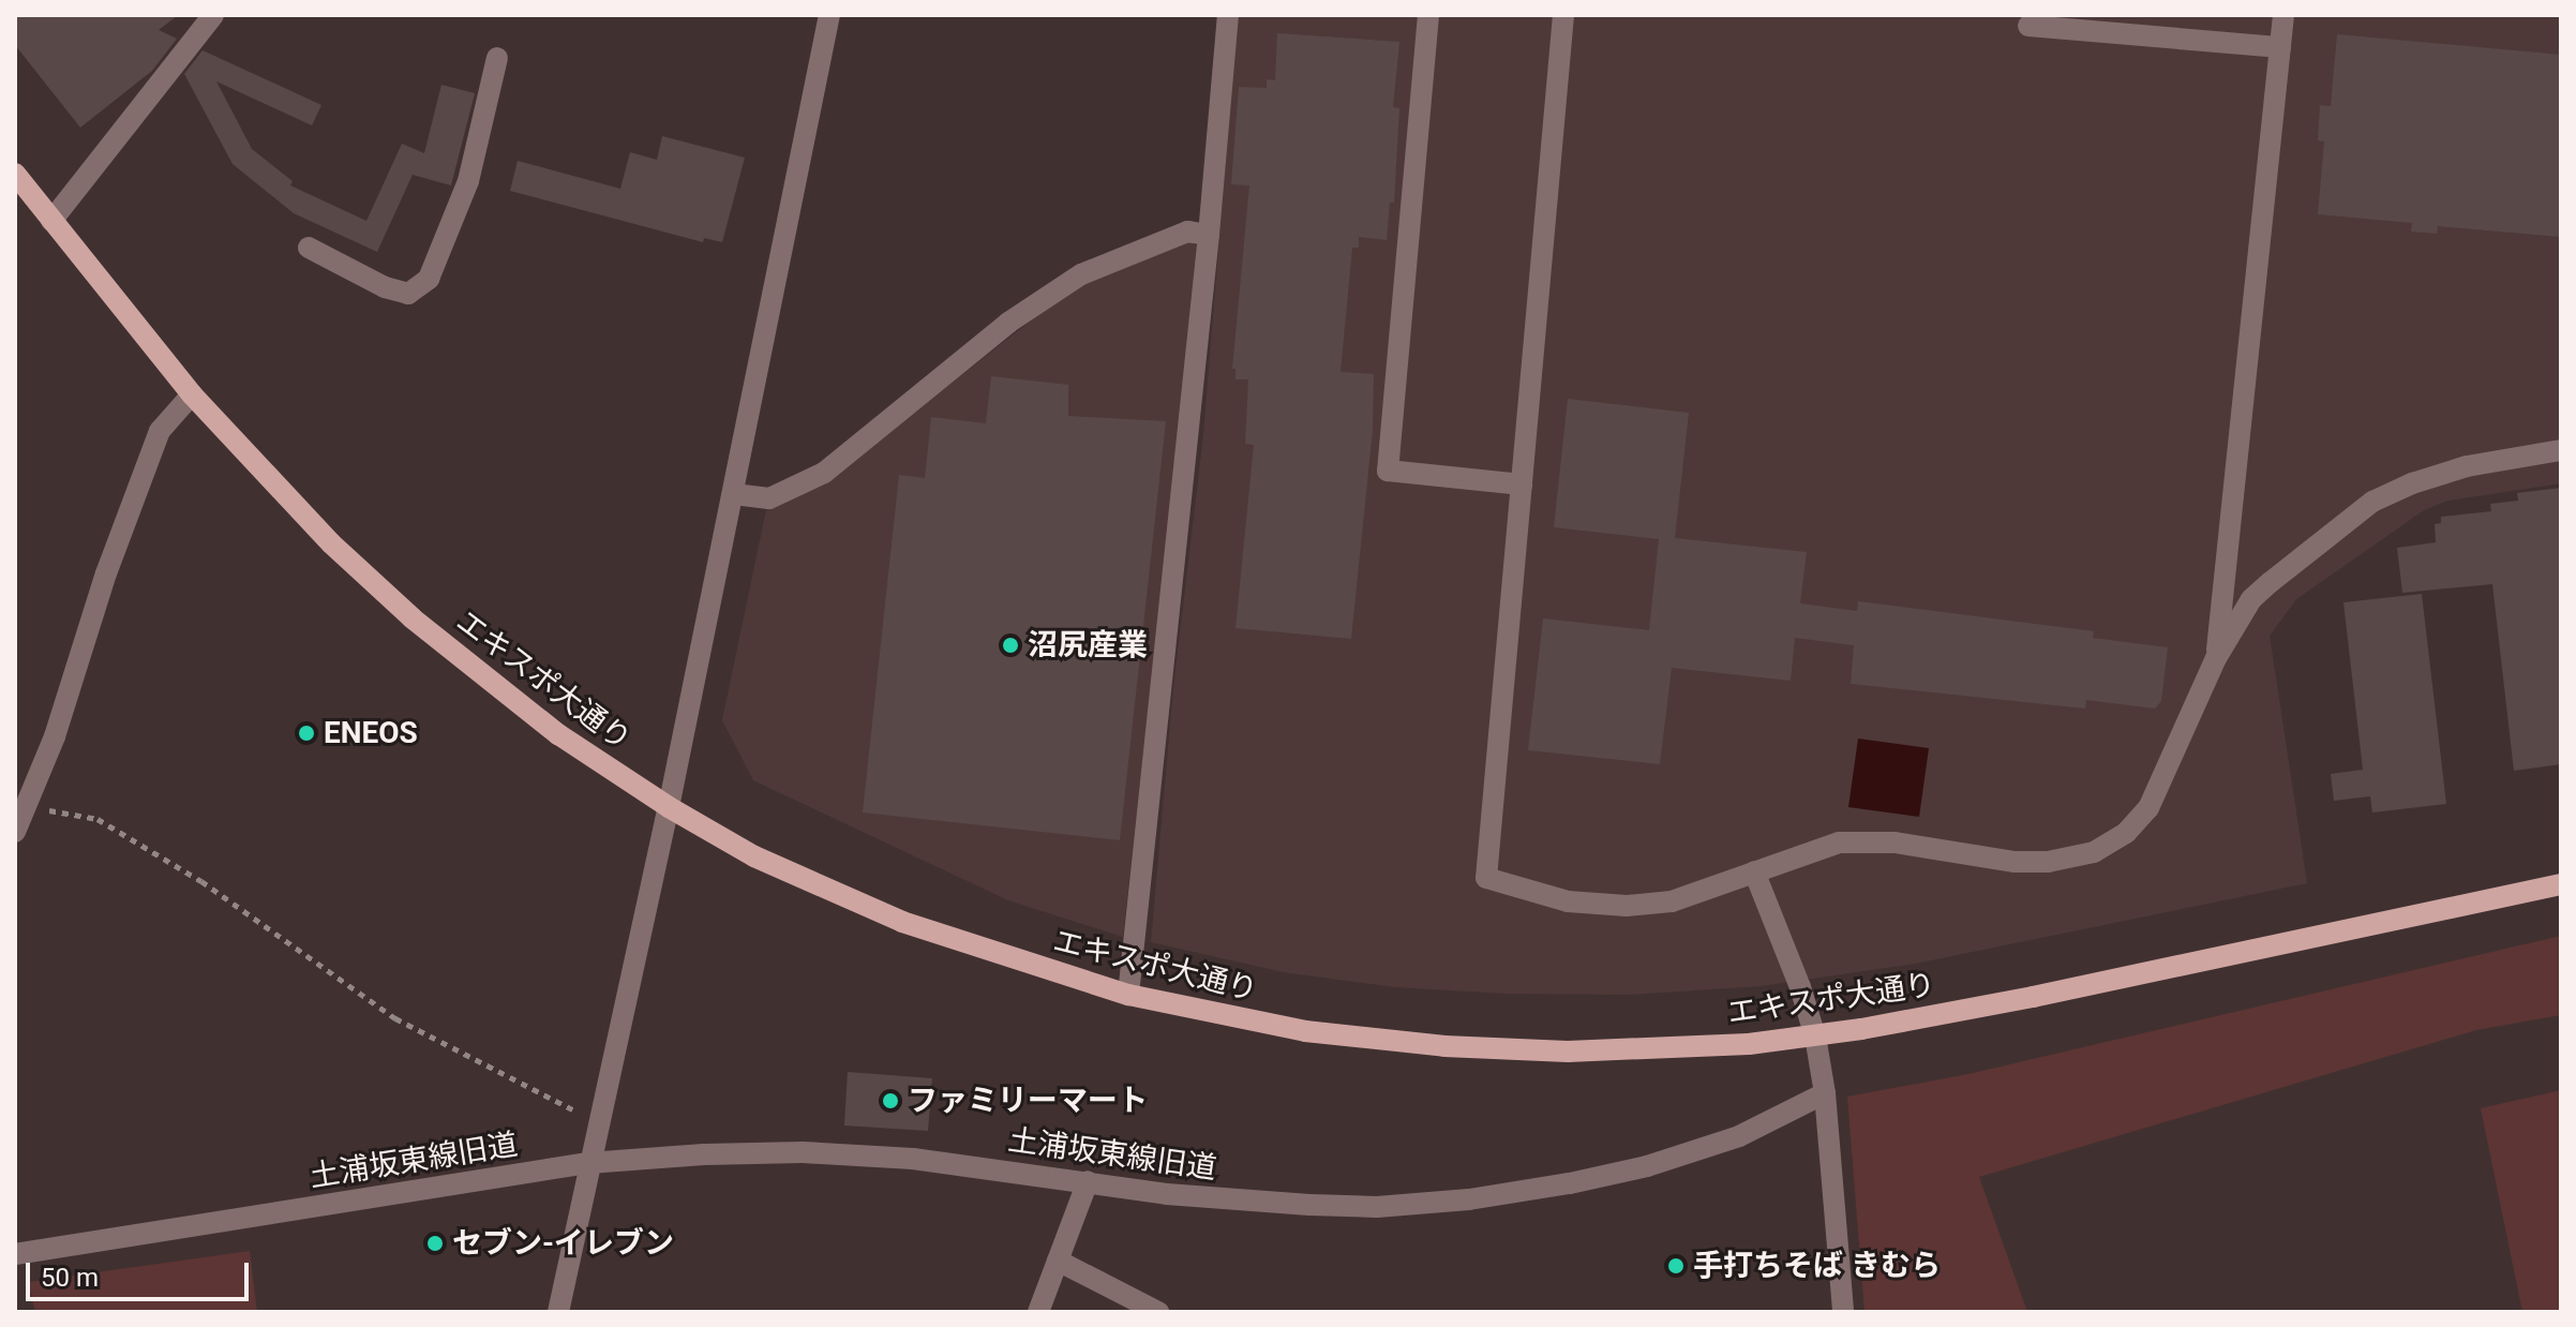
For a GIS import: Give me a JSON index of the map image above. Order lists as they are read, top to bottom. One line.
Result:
{"streets":{"main road":["エキスポ大通り"],"street":["土浦坂東線旧道"]},"places":["沼尻産業","ENEOS","ファミリーマート","セブン-イレブン","手打ちそば きむら"],"scale_bar":"50 m"}
